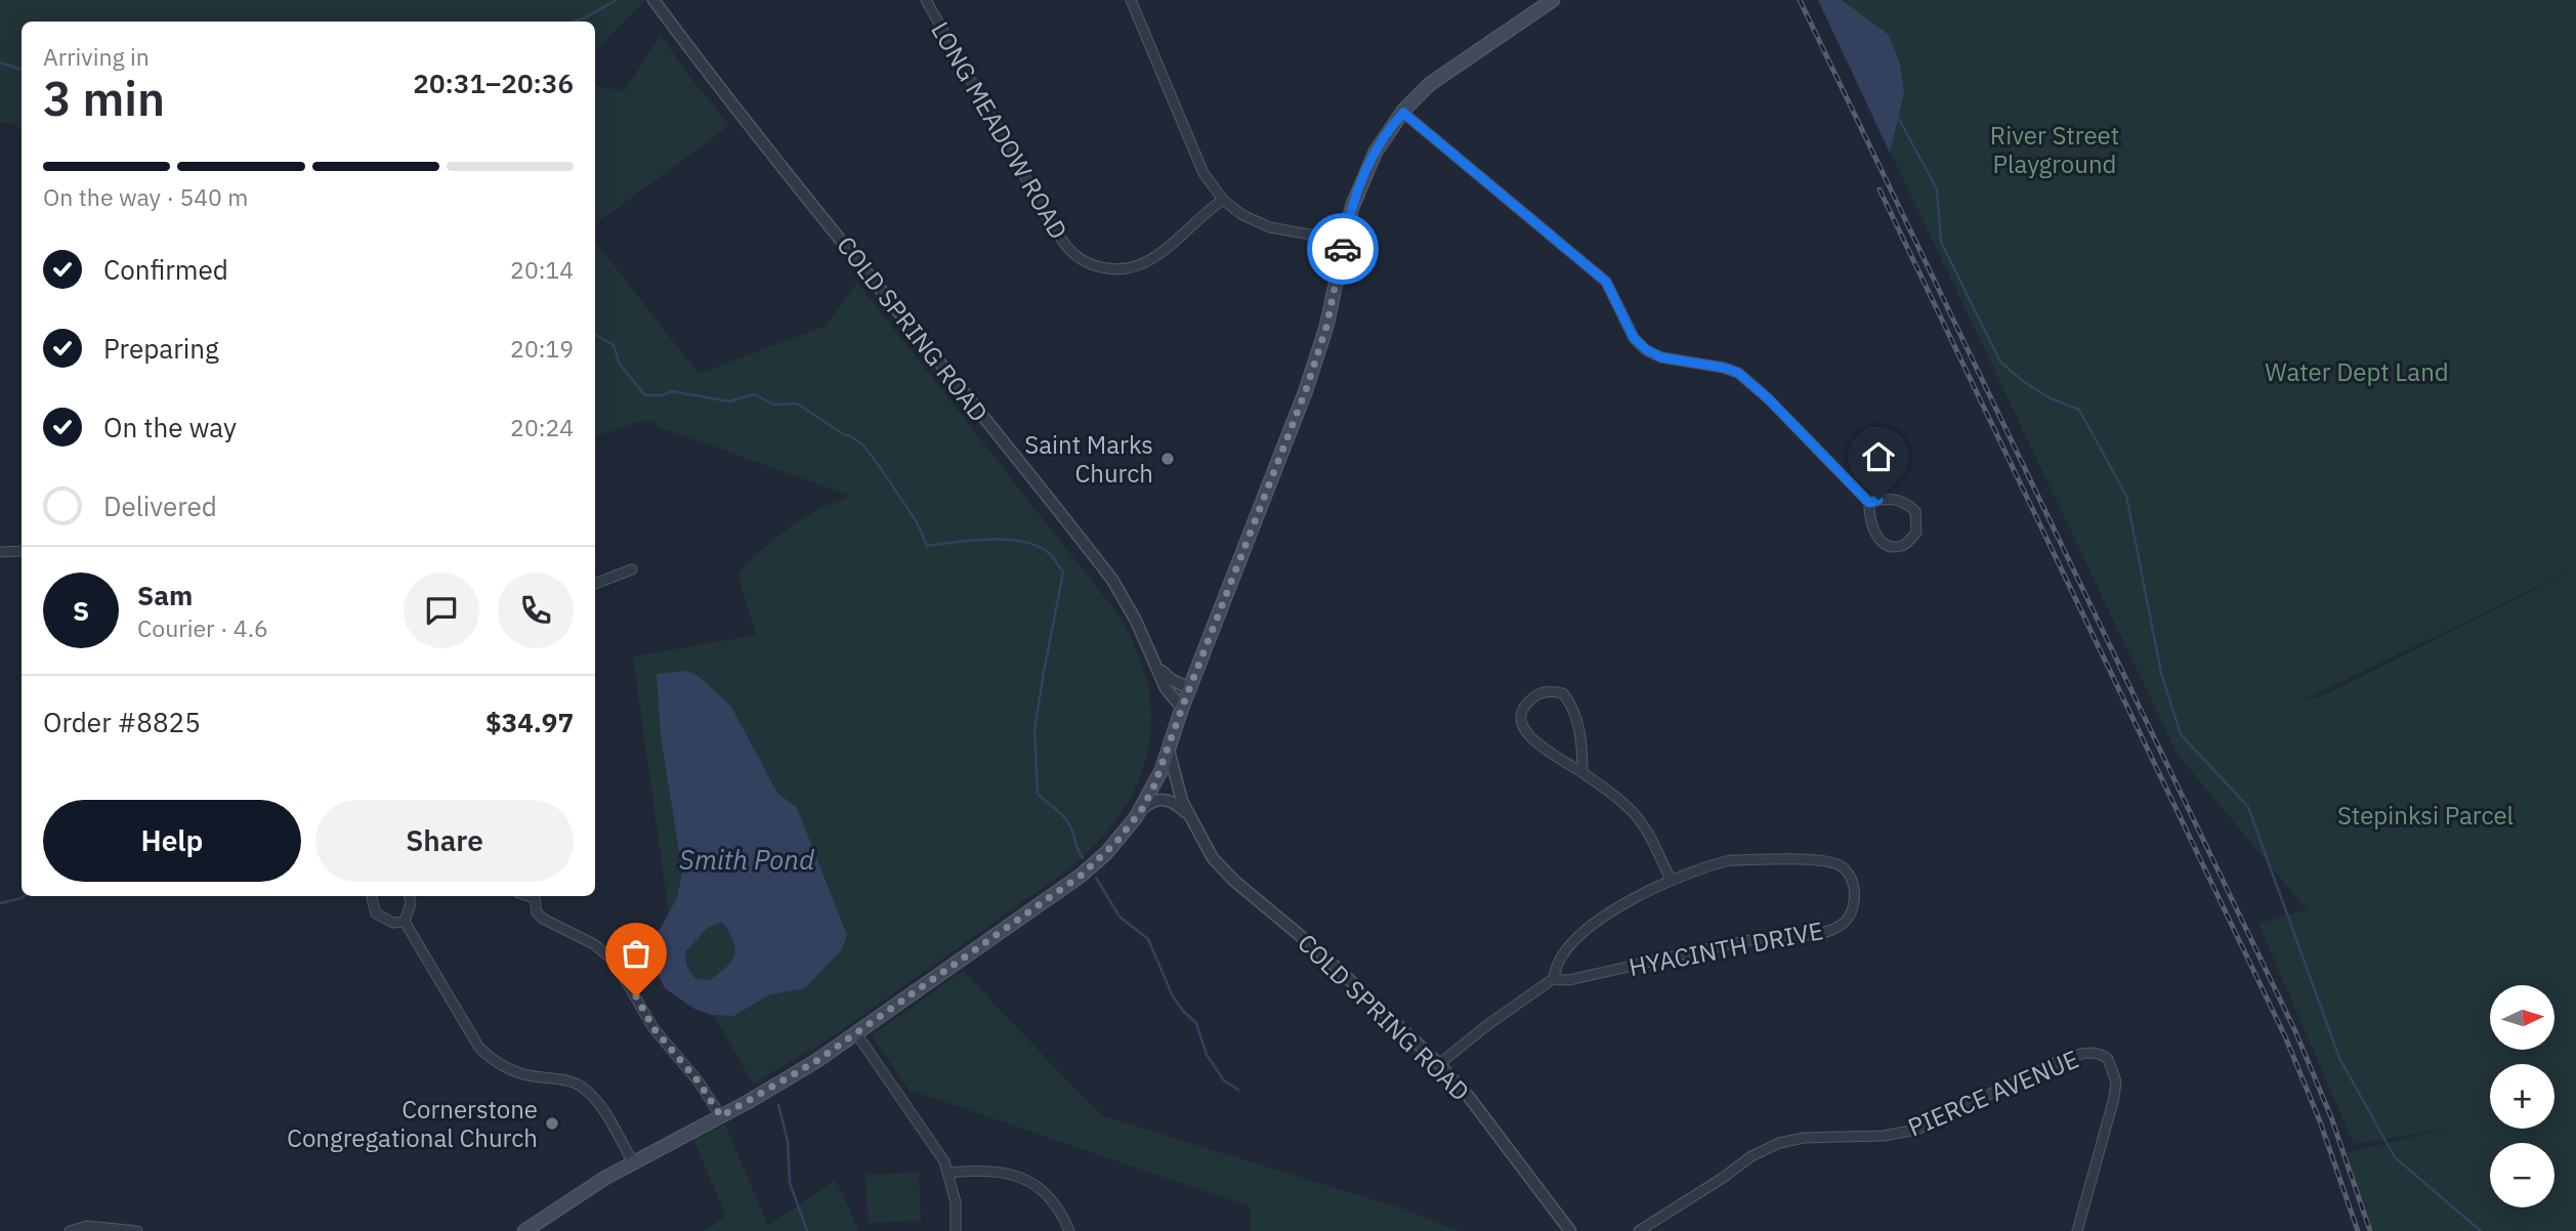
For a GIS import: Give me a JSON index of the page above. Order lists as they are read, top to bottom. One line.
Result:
{"streets":{"street":["LONG MEADOW ROAD","COLD SPRING ROAD","HYACINTH DRIVE","PIERCE AVENUE"]},"crossings":[["COLD SPRING ROAD","HYACINTH DRIVE"]],"water":["Smith Pond"],"parks":["River Street Playground","Water Dept Land","Stepinksi Parcel"],"places":["Saint Marks Church","Cornerstone Congregational Church"],"north":"right","page":{"heading":["3 min","Arriving in","20:31–20:36"],"panel":["Sam","Courier · 4.6","Order #8825","$34.97"],"bar":"On the way · 540 m","list":[["Confirmed","20:14"],["Preparing","20:19"],["On the way","20:24"],"Delivered"],"round":"S","buttons":["Help","Share"],"map_buttons":["+","−"]}}
